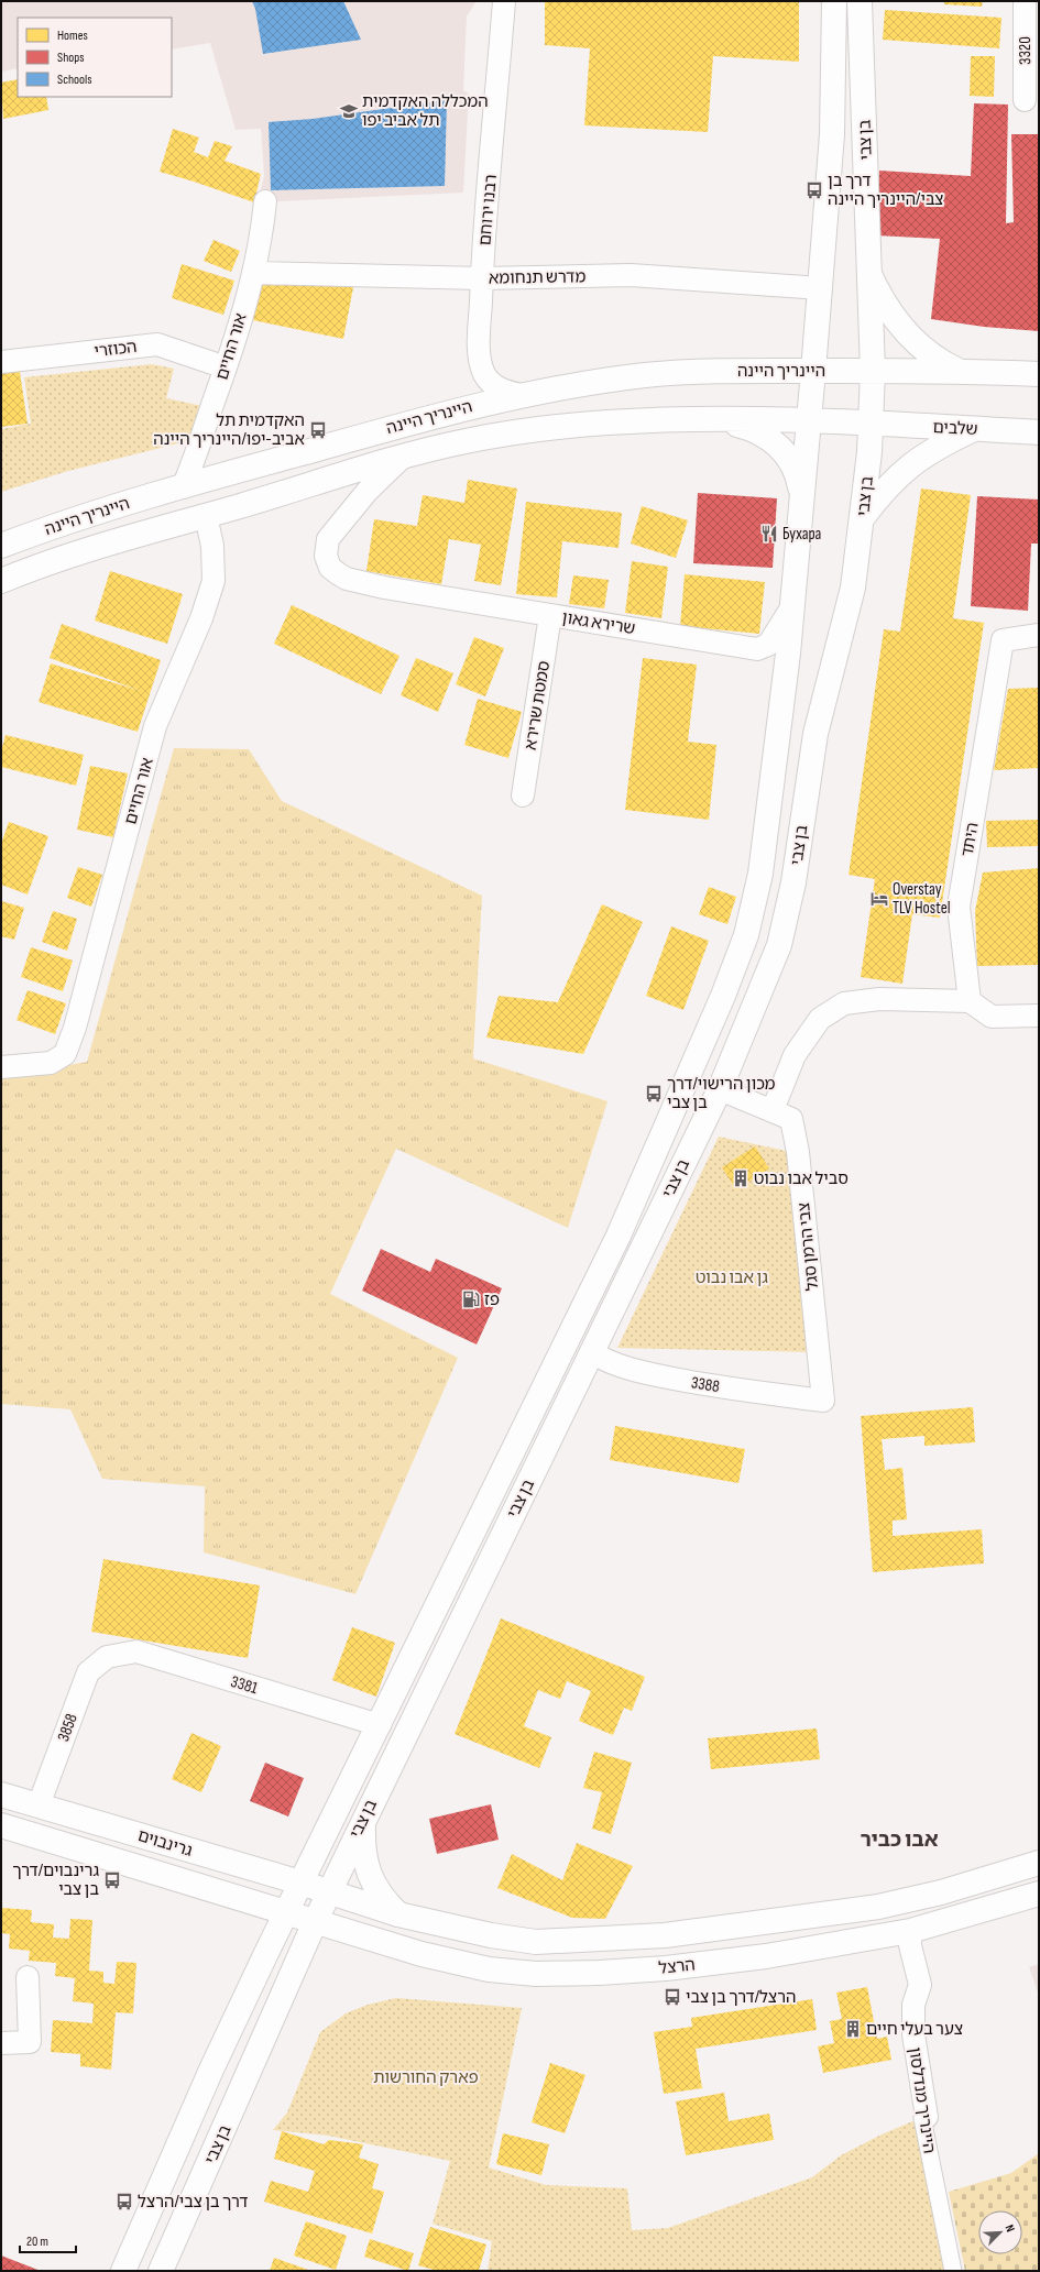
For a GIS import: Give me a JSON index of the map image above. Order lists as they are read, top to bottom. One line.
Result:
{"streets":{"main road":["בן צבי","היינריך היינה","שלבים","גרינבוים","הרצל"],"street":["3320","רבנו ירוחם","מדרש תנחומא","אור החיים","הכוזרי","שרירא גאון","סמטת שרירא","היתד","צבי הרמן סגל","3388","3381","3858","היינריך מנדלסון"]},"crossings":[["בן צבי","מדרש תנחומא"],["בן צבי","היינריך היינה"],["בן צבי","שלבים"],["בן צבי","שרירא גאון"],["בן צבי","צבי הרמן סגל"],["בן צבי","3388"],["בן צבי","3381"],["בן צבי","גרינבוים"],["בן צבי","הרצל"],["רבנו ירוחם","מדרש תנחומא"],["רבנו ירוחם","היינריך היינה"],["מדרש תנחומא","אור החיים"],["אור החיים","הכוזרי"],["אור החיים","היינריך היינה"],["היינריך היינה","שלבים"],["היינריך היינה","שרירא גאון"],["שרירא גאון","סמטת שרירא"],["צבי הרמן סגל","3388"],["3381","3858"],["3858","גרינבוים"],["גרינבוים","הרצל"],["הרצל","היינריך מנדלסון"]],"districts":["אבו כביר"],"parks":["גן אבו נבוט","פארק החורשות"],"places":{"school or university":["המכללה האקדמית תל אביב יפו"],"bus stop":["דרך בן צבי/היינריך היינה","האקדמית תל אביב-יפו/היינריך היינה","מכון הרישוי/דרך בן צבי","גרינבוים/דרך בן צבי","הרצל/דרך בן צבי","דרך בן צבי/הרצל"],"restaurant":["Бухара"],"hotel":["Overstay TLV Hostel"],"building":["סביל אבו נבוט","צער בעלי חיים"],"fuel station":["פז"]},"legend":["Homes","Shops","Schools"],"scale_bar":"20 m","north":"top right"}
